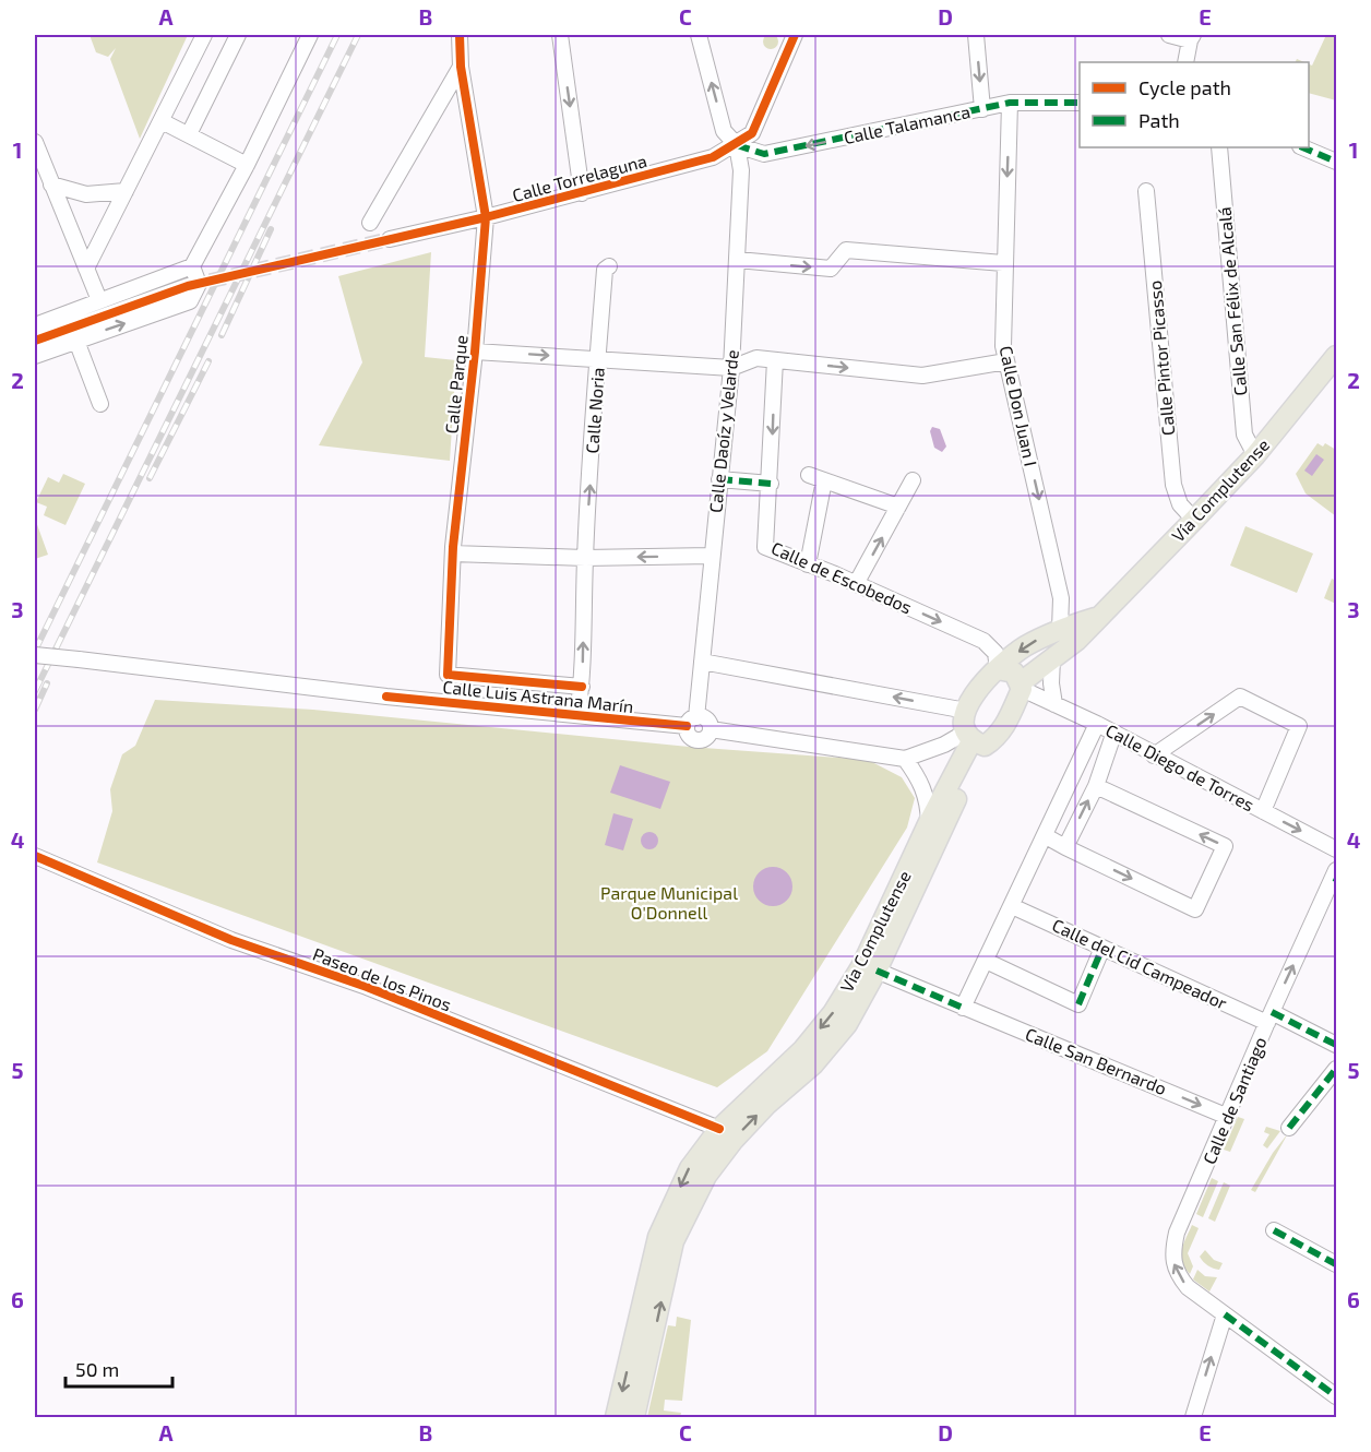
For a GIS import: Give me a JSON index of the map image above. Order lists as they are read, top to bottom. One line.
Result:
{"streets":{"main road":["Vía Complutense"],"street":["Calle Talamanca","Calle Torrelaguna","Calle San Félix de Alcalá","Calle Pintor Picasso","Calle Parque","Calle Don Juan I","Calle Noria","Calle Daoíz y Velarde","Calle de Escobedos","Calle Luis Astrana Marín","Calle Diego de Torres","Calle del Cid Campeador","Paseo de los Pinos","Calle San Bernardo","Calle de Santiago"]},"crossings":[["Calle Talamanca","Calle Torrelaguna"],["Calle Talamanca","Calle Don Juan I"],["Calle Talamanca","Calle Daoíz y Velarde"],["Calle Torrelaguna","Calle Parque"],["Calle Torrelaguna","Calle Daoíz y Velarde"],["Calle San Félix de Alcalá","Vía Complutense"],["Calle Pintor Picasso","Vía Complutense"],["Calle Parque","Calle Luis Astrana Marín"],["Calle Don Juan I","Vía Complutense"],["Calle Noria","Calle Luis Astrana Marín"],["Calle Daoíz y Velarde","Calle Luis Astrana Marín"],["Vía Complutense","Calle de Escobedos"],["Vía Complutense","Calle Diego de Torres"],["Vía Complutense","Paseo de los Pinos"],["Vía Complutense","Calle San Bernardo"],["Calle del Cid Campeador","Calle de Santiago"],["Calle San Bernardo","Calle de Santiago"]],"one_way":["Calle Don Juan I","Calle Noria","Calle de Escobedos","Calle San Bernardo","Calle de Santiago"],"parks":["Parque Municipal O'Donnell"],"legend":["Cycle path","Path"],"scale_bar":"50 m","grid":{"columns":["A","B","C","D","E"],"rows":["1","2","3","4","5","6"]}}
